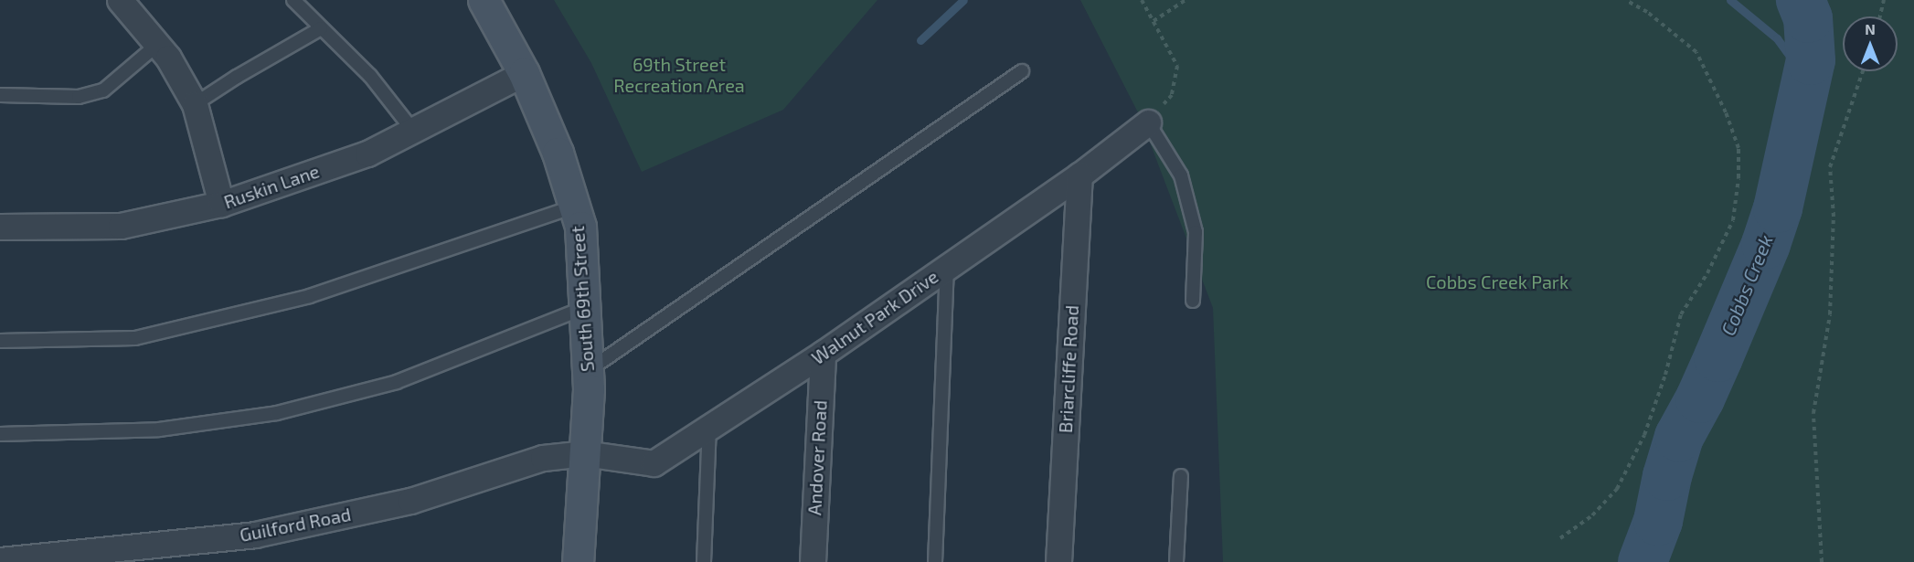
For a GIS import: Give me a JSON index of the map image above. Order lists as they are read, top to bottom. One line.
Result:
{"streets":{"main road":["South 69th Street"],"street":["Ruskin Lane","Walnut Park Drive","Briarcliffe Road","Andover Road","Guilford Road"]},"crossings":[["Ruskin Lane","South 69th Street"],["South 69th Street","Walnut Park Drive"],["South 69th Street","Guilford Road"],["Walnut Park Drive","Briarcliffe Road"],["Walnut Park Drive","Andover Road"],["Walnut Park Drive","Guilford Road"]],"water":["Cobbs Creek"],"parks":["69th Street Recreation Area","Cobbs Creek Park"],"north":"top"}
